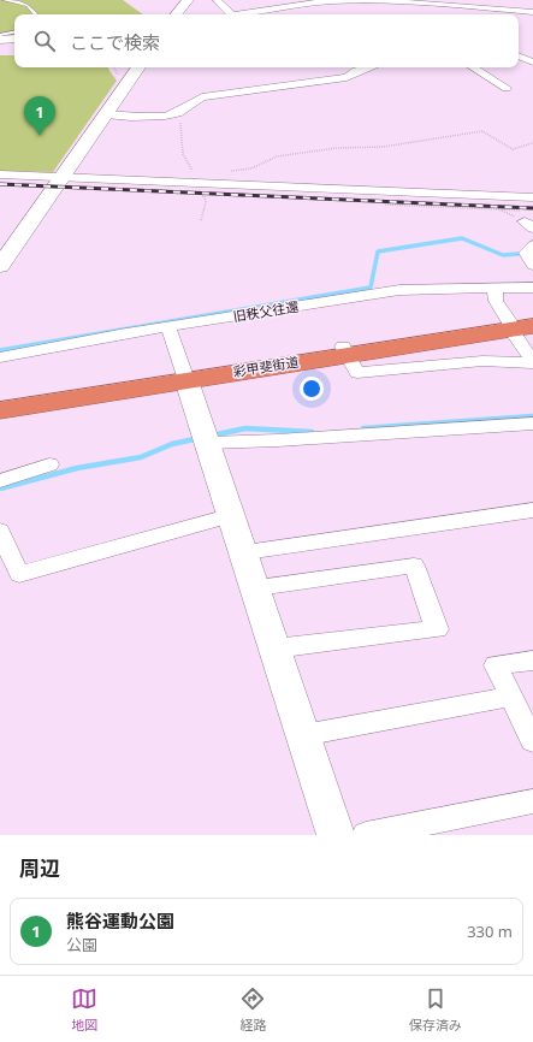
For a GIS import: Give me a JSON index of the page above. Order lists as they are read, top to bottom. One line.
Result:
{"streets":{"highway":["彩甲斐街道"],"street":["旧秩父往還"]},"page":{"search":"ここで検索","pins":"1","heading":"周辺","list":[{"mark":"1","name":"熊谷運動公園","note":"公園","value":"330 m"}],"nav":["地図","経路","保存済み"]}}
